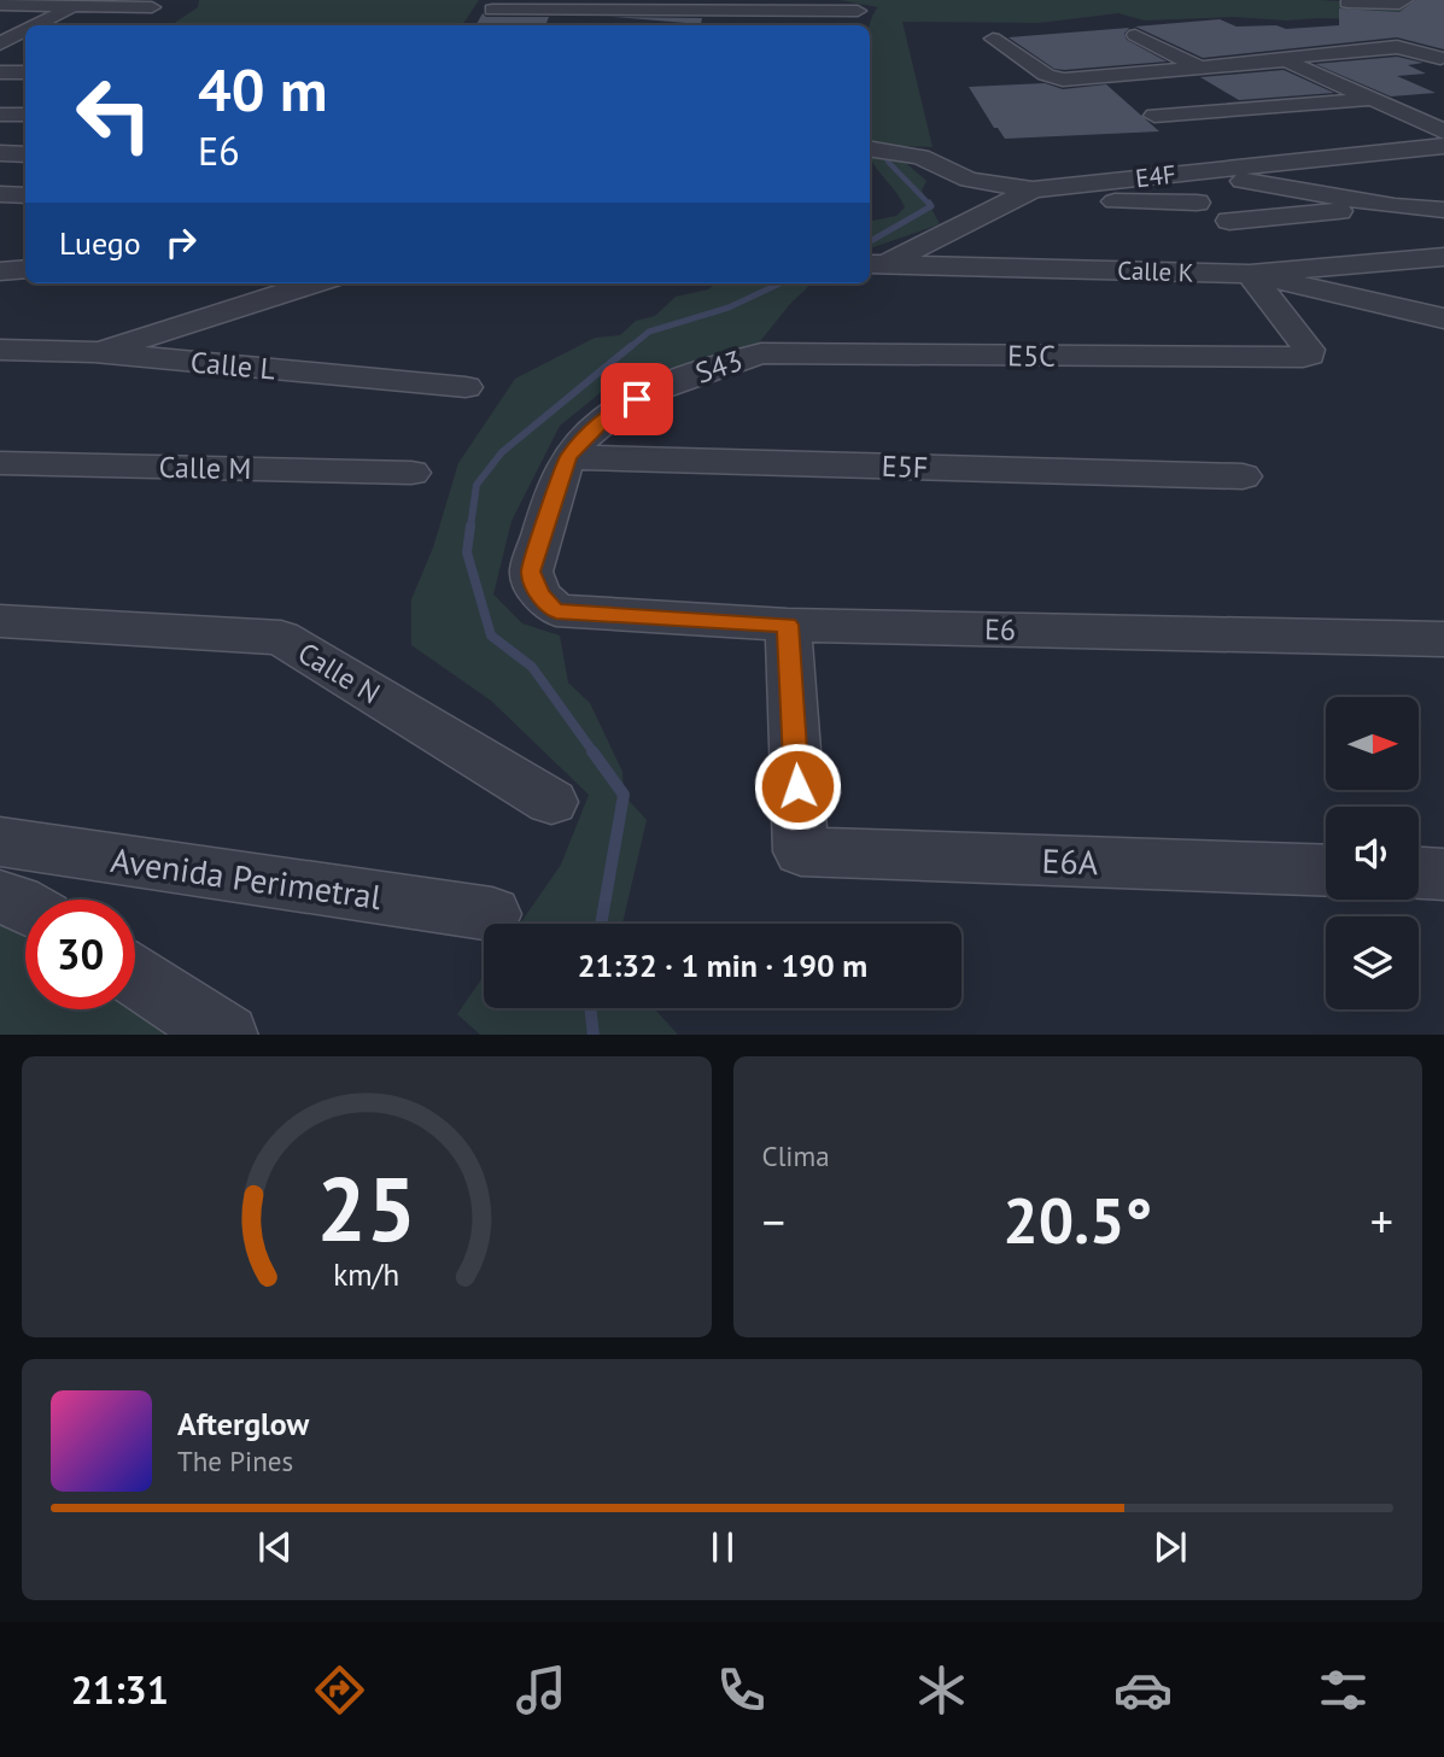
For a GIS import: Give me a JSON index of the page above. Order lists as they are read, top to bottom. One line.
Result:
{"streets":{"street":["E4F","Calle K","E5C","Calle L","S43","E5F","Calle M","E6","Calle N","E6A","Avenida Perimetral"]},"crossings":[["E4F","Calle K"],["Calle K","E5C"],["E5C","S43"],["S43","E5F"],["S43","E6"],["E6","E6A"]],"north":"right","page":{"turn":["40 m","E6"],"then":"Luego","limit":"30","trip":"21:32 · 1 min · 190 m","tile":"Clima","heat":["−","20.5°","+"],"song":["Afterglow","The Pines"],"tabs":"21:31","gauge":["25","km/h"]}}
